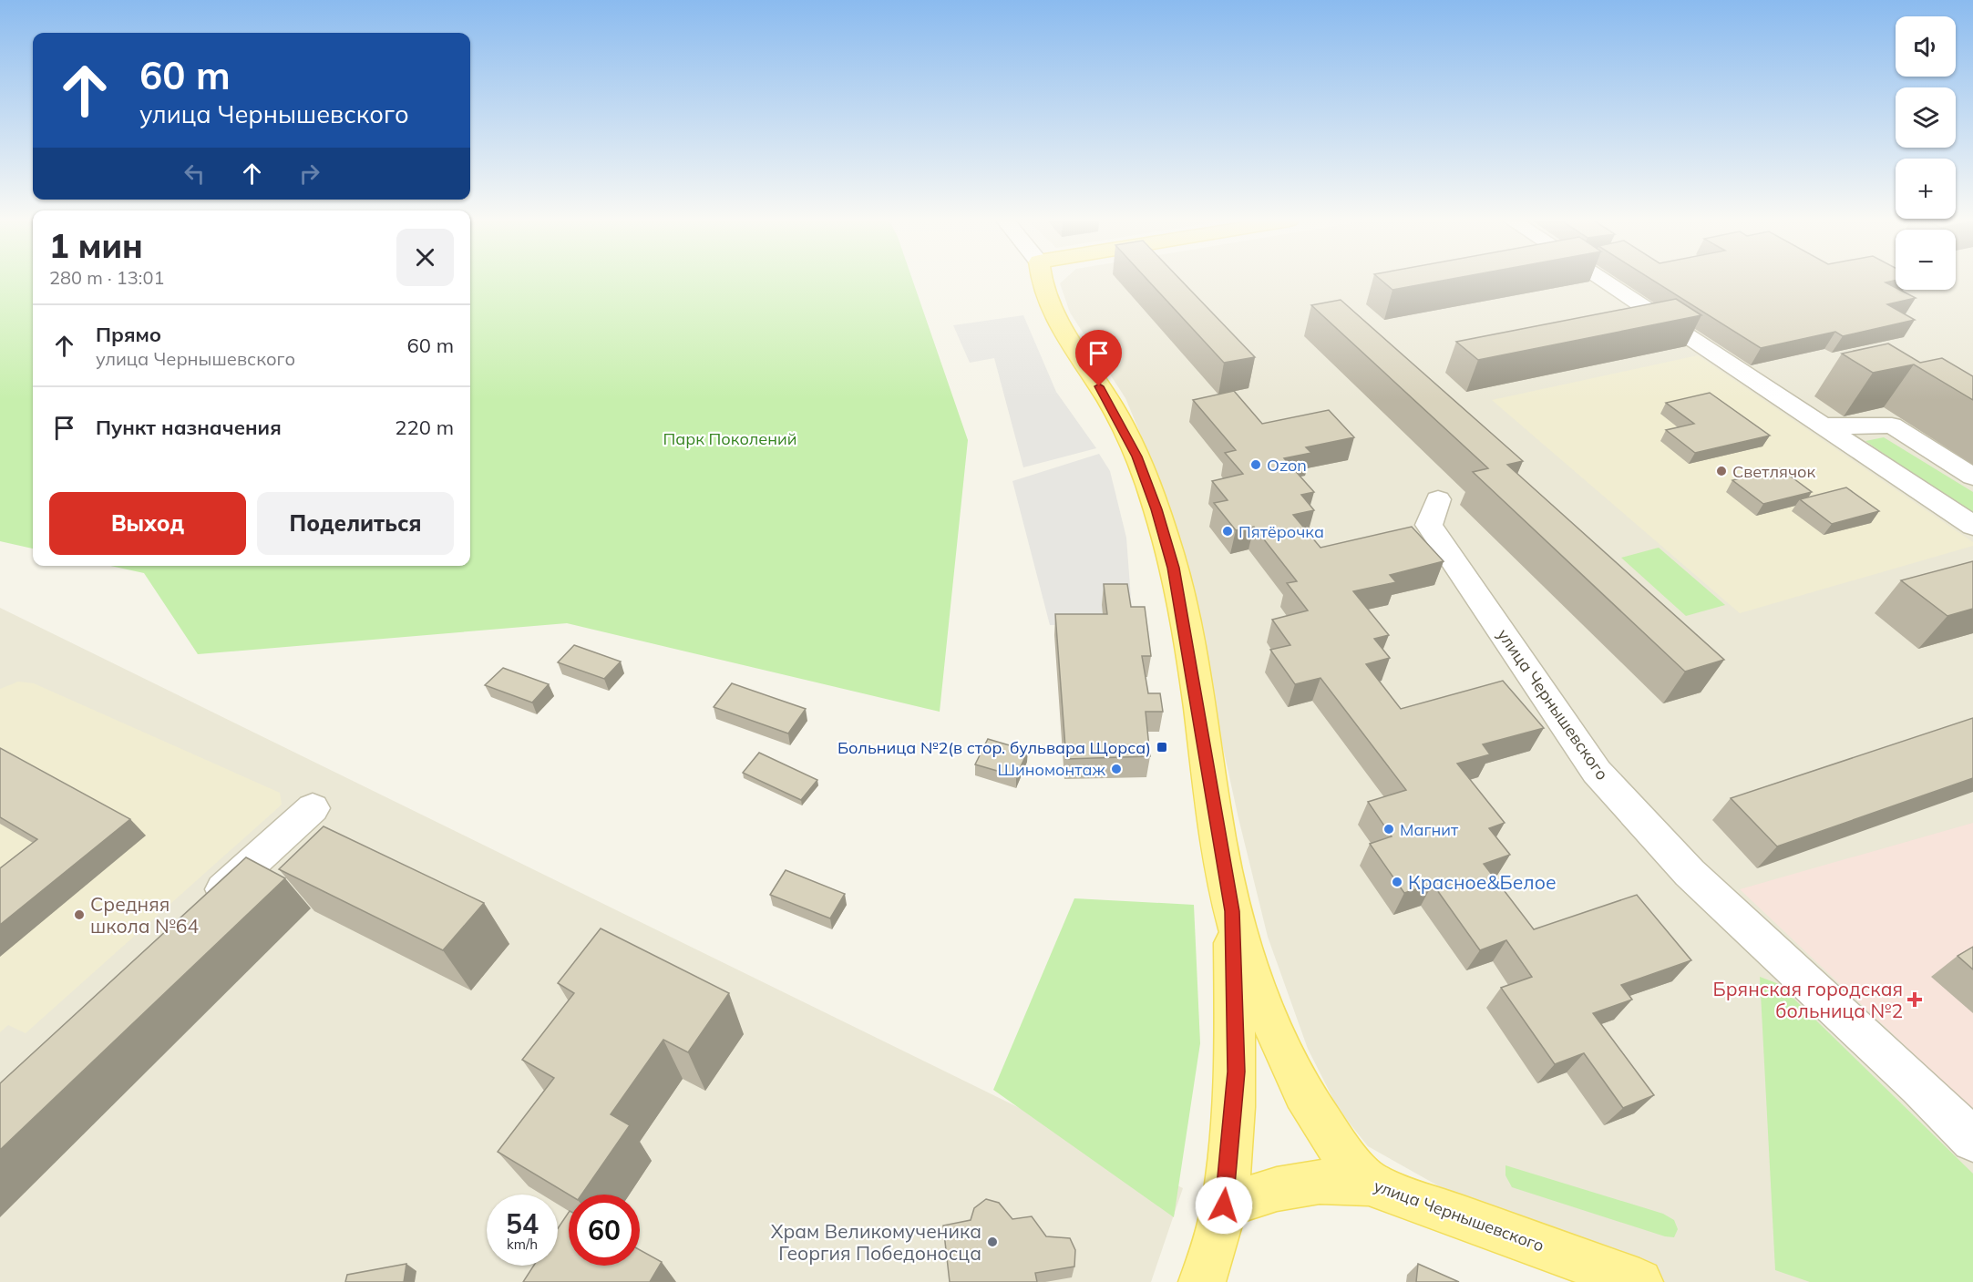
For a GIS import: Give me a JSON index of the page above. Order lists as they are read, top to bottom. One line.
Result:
{"streets":{"main road":["улица Чернышевского"]},"parks":["Парк Поколений"],"places":{"other":["Ozon","Светлячок","Пятёрочка","Шиномонтаж","Магнит","Красное&Белое","Средняя школа №64","Храм Великомученика Георгия Победоносца"],"transit":["Больница №2(в стор. бульвара Щорса)"],"health":["Брянская городская больница №2"]},"page":{"map_buttons":["+","−"],"turn":["60 m","улица Чернышевского"],"heading":["1 мин","280 m · 13:01"],"list":[{"name":"Прямо","note":"улица Чернышевского","value":"60 m"},{"name":"Пункт назначения","value":"220 m"}],"buttons":["Выход","Поделиться"],"speed":"54 km/h","limit":"60"}}
